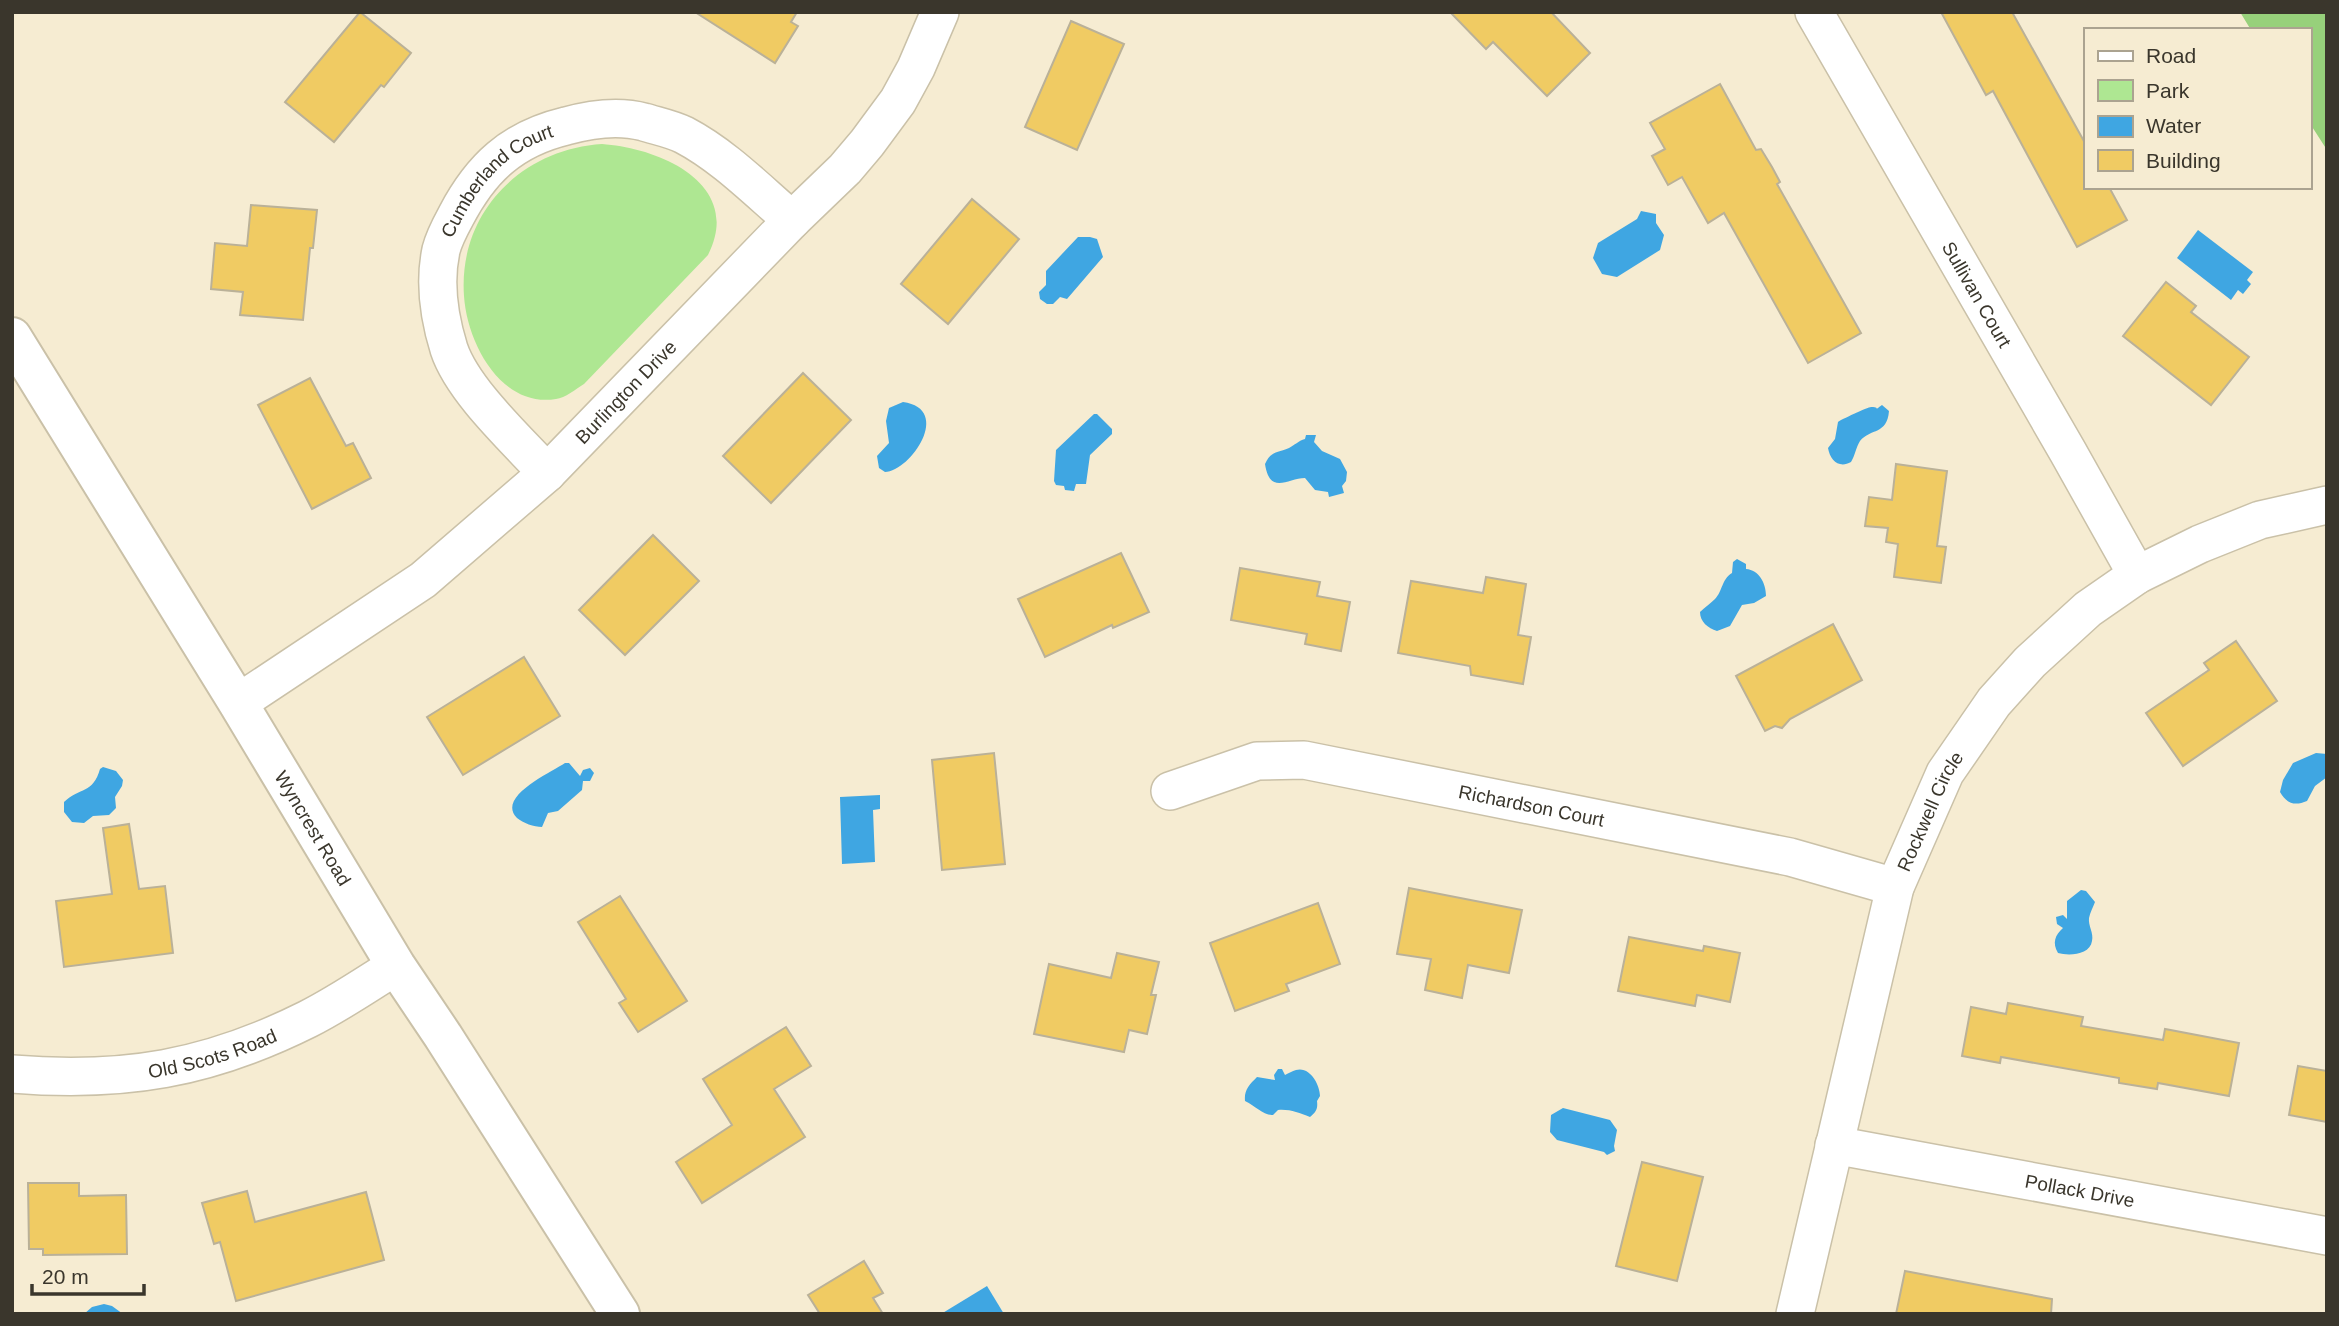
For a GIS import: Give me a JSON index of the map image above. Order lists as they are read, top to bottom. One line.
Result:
{"streets":{"street":["Cumberland Court","Sullivan Court","Burlington Drive","Richardson Court","Rockwell Circle","Wyncrest Road","Old Scots Road","Pollack Drive"]},"crossings":[["Cumberland Court","Burlington Drive"],["Sullivan Court","Rockwell Circle"],["Burlington Drive","Wyncrest Road"],["Richardson Court","Rockwell Circle"],["Rockwell Circle","Pollack Drive"],["Wyncrest Road","Old Scots Road"]],"legend":["Road","Park","Water","Building"],"scale_bar":"20 m"}
